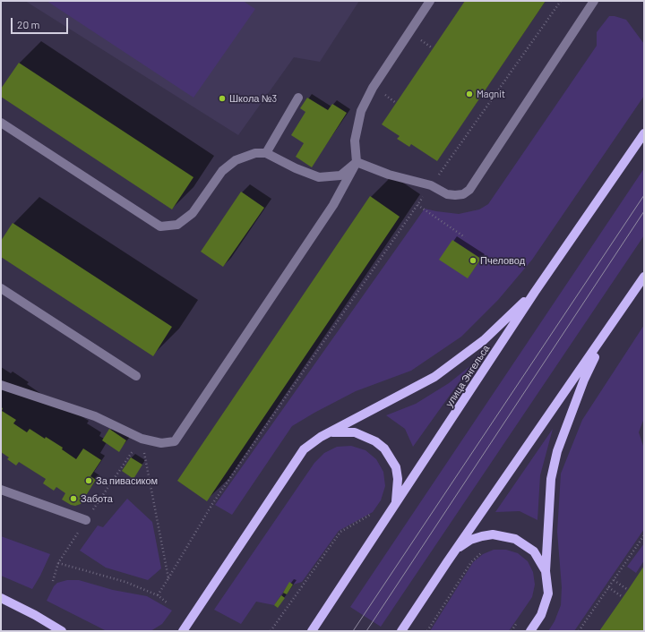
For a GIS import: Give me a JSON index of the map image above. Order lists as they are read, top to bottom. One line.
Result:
{"streets":{"main road":["улица Энгельса"]},"places":["Magnit","Школа №3","Пчеловод","За пивасиком","Забота"],"scale_bar":"20 m"}
